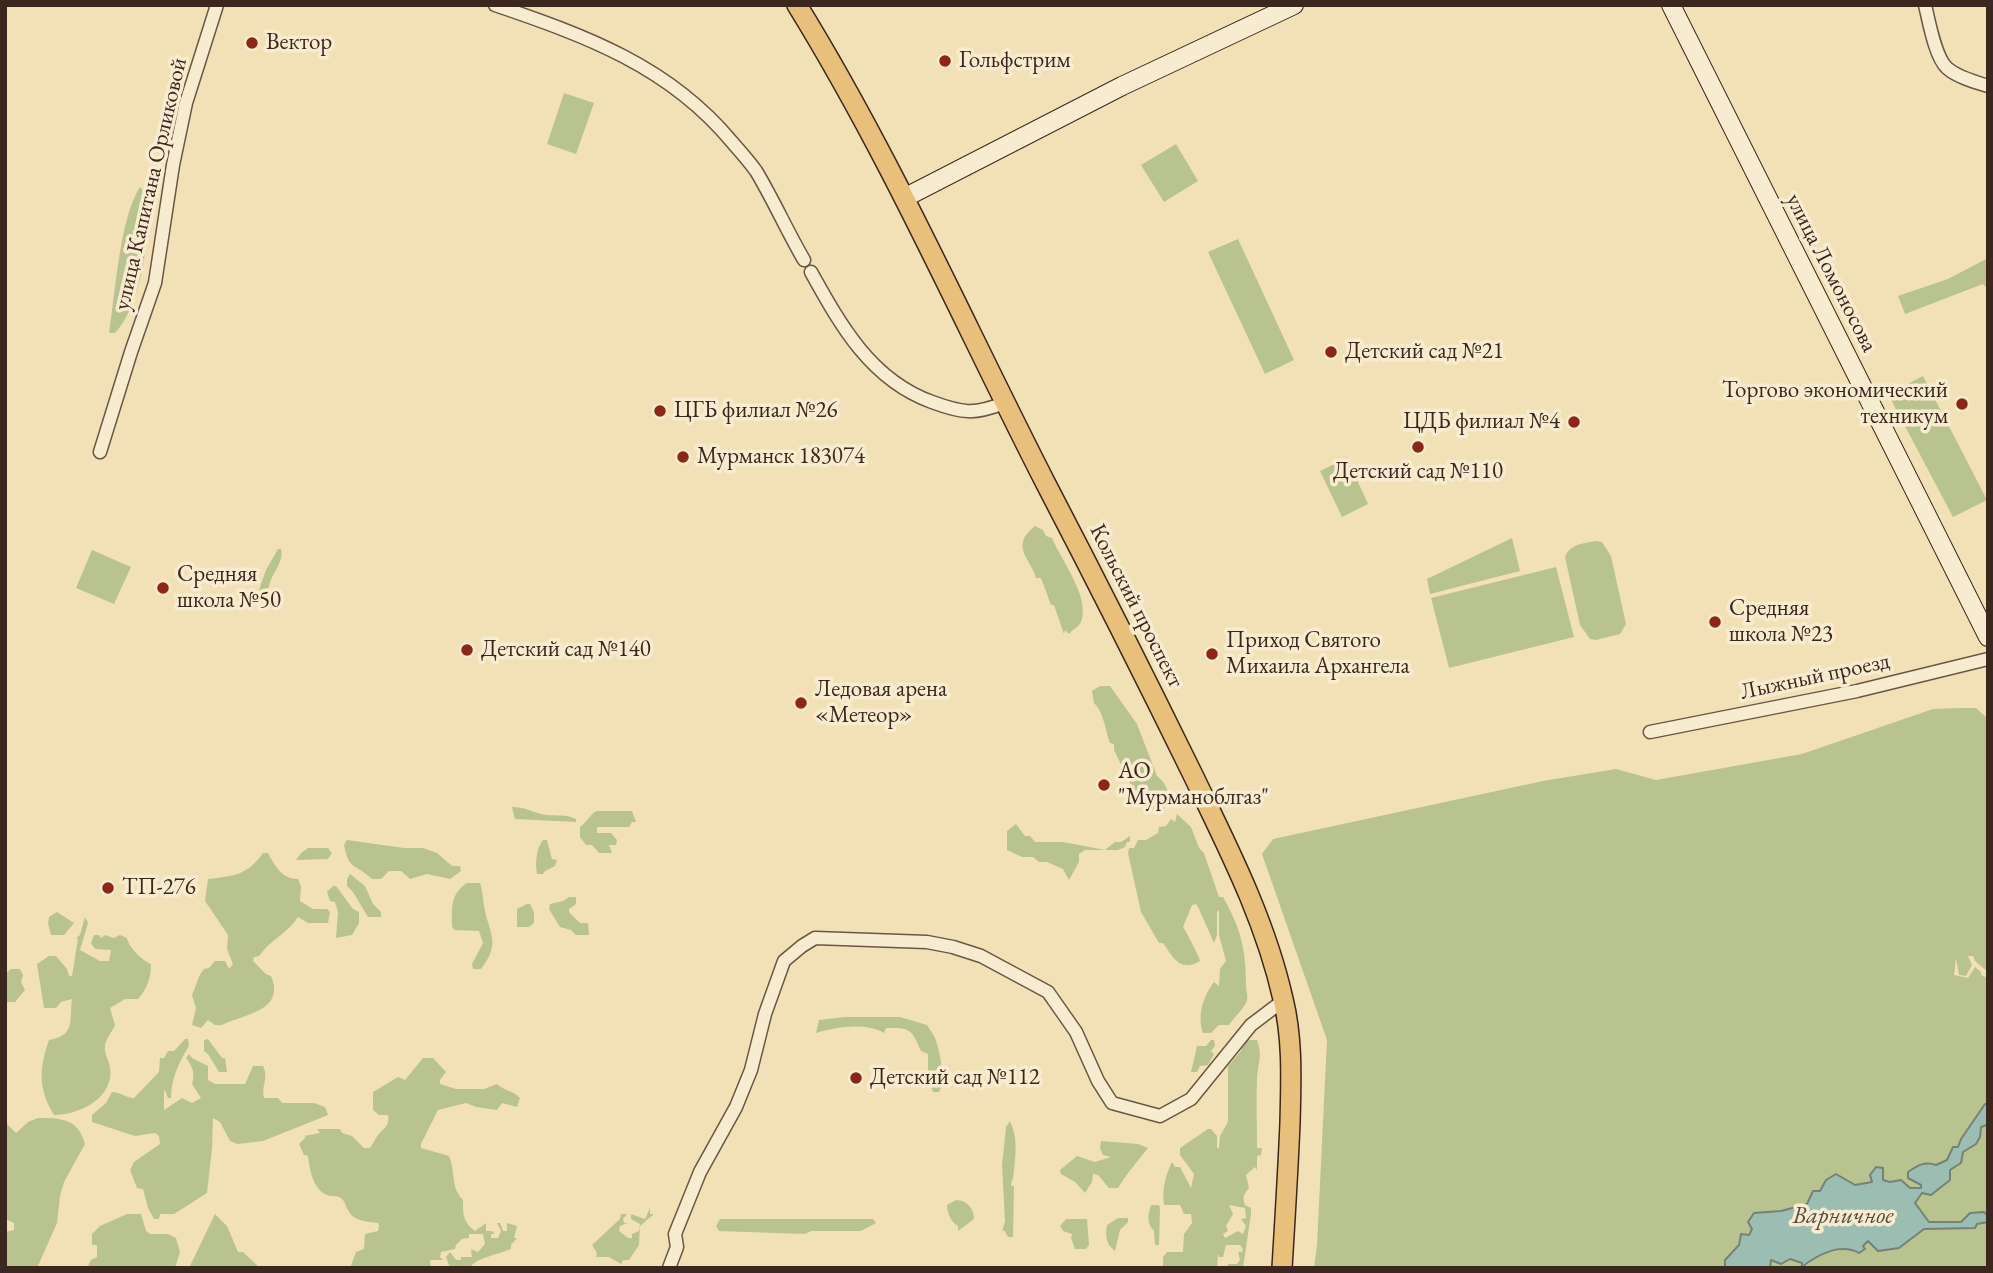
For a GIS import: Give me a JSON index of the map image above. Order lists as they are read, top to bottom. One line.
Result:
{"streets":{"main road":["Кольский проспект"],"street":["улица Капитана Орликовой","улица Ломоносова","Лыжный проезд"]},"water":["Варничное"],"places":["Вектор","Гольфстрим","Детский сад №21","Торгово экономический техникум","ЦГБ филиал №26","ЦДБ филиал №4","Детский сад №110","Мурманск 183074","Средняя школа №50","Средняя школа №23","Детский сад №140","Приход Святого Михаила Архангела","Ледовая арена «Метеор»","AO \"Мурманоблгаз\"","ТП-276","Детский сад №112"]}
